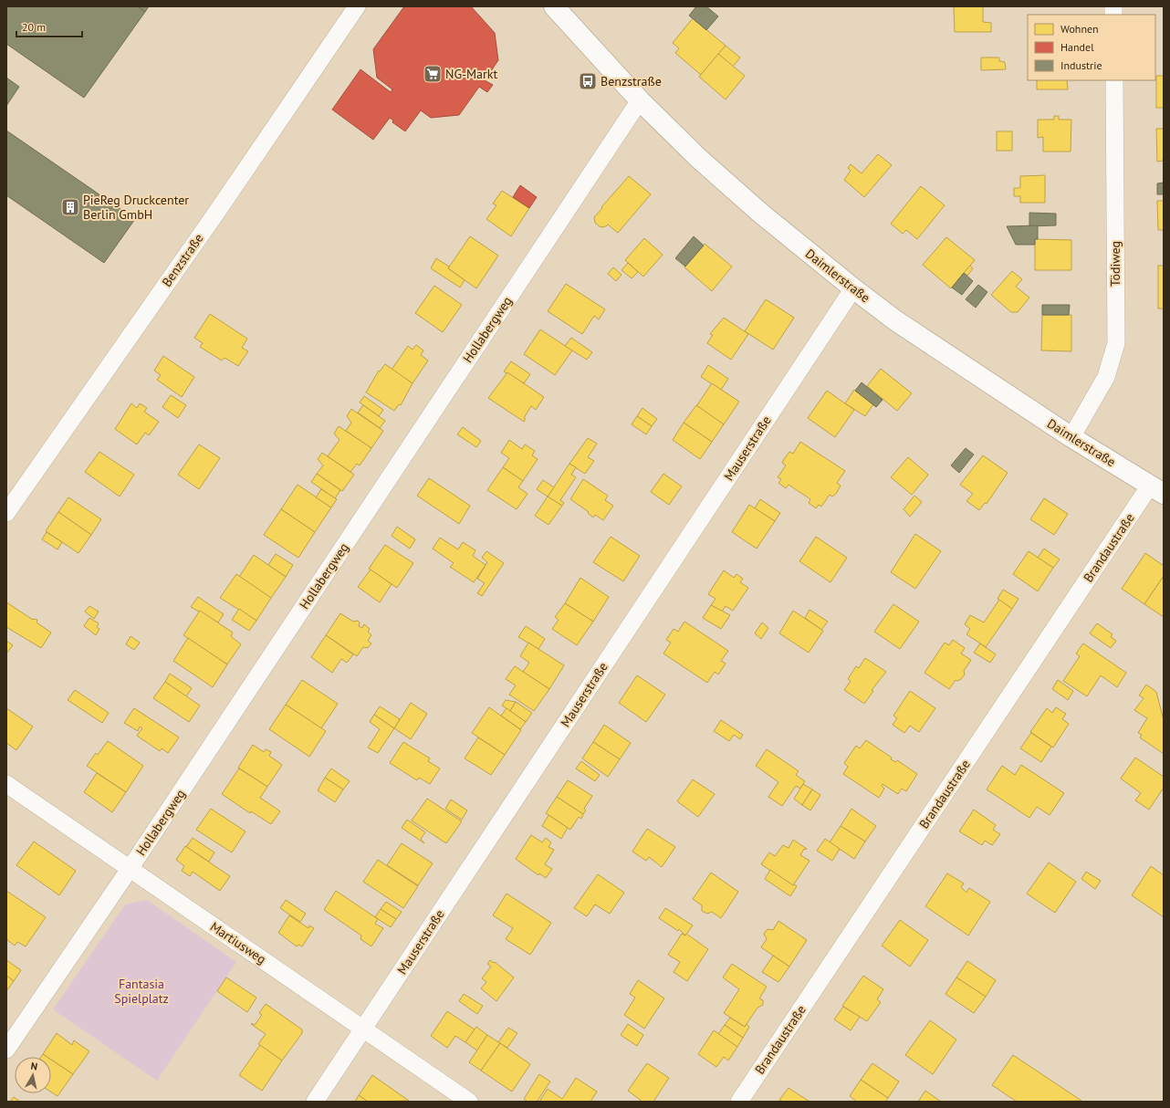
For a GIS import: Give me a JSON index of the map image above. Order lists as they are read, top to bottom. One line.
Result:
{"streets":{"street":["Benzstraße","Tödiweg","Daimlerstraße","Hollabergweg","Mauserstraße","Brandaustraße","Martiusweg"]},"crossings":[["Tödiweg","Daimlerstraße"],["Daimlerstraße","Hollabergweg"],["Daimlerstraße","Mauserstraße"],["Daimlerstraße","Brandaustraße"],["Hollabergweg","Martiusweg"],["Mauserstraße","Martiusweg"]],"parks":["Fantasia Spielplatz"],"places":{"supermarket":["NG-Markt"],"bus stop":["Benzstraße"],"building":["PieReg Druckcenter Berlin GmbH"]},"legend":["Wohnen","Handel","Industrie"],"scale_bar":"20 m","north":"top"}
